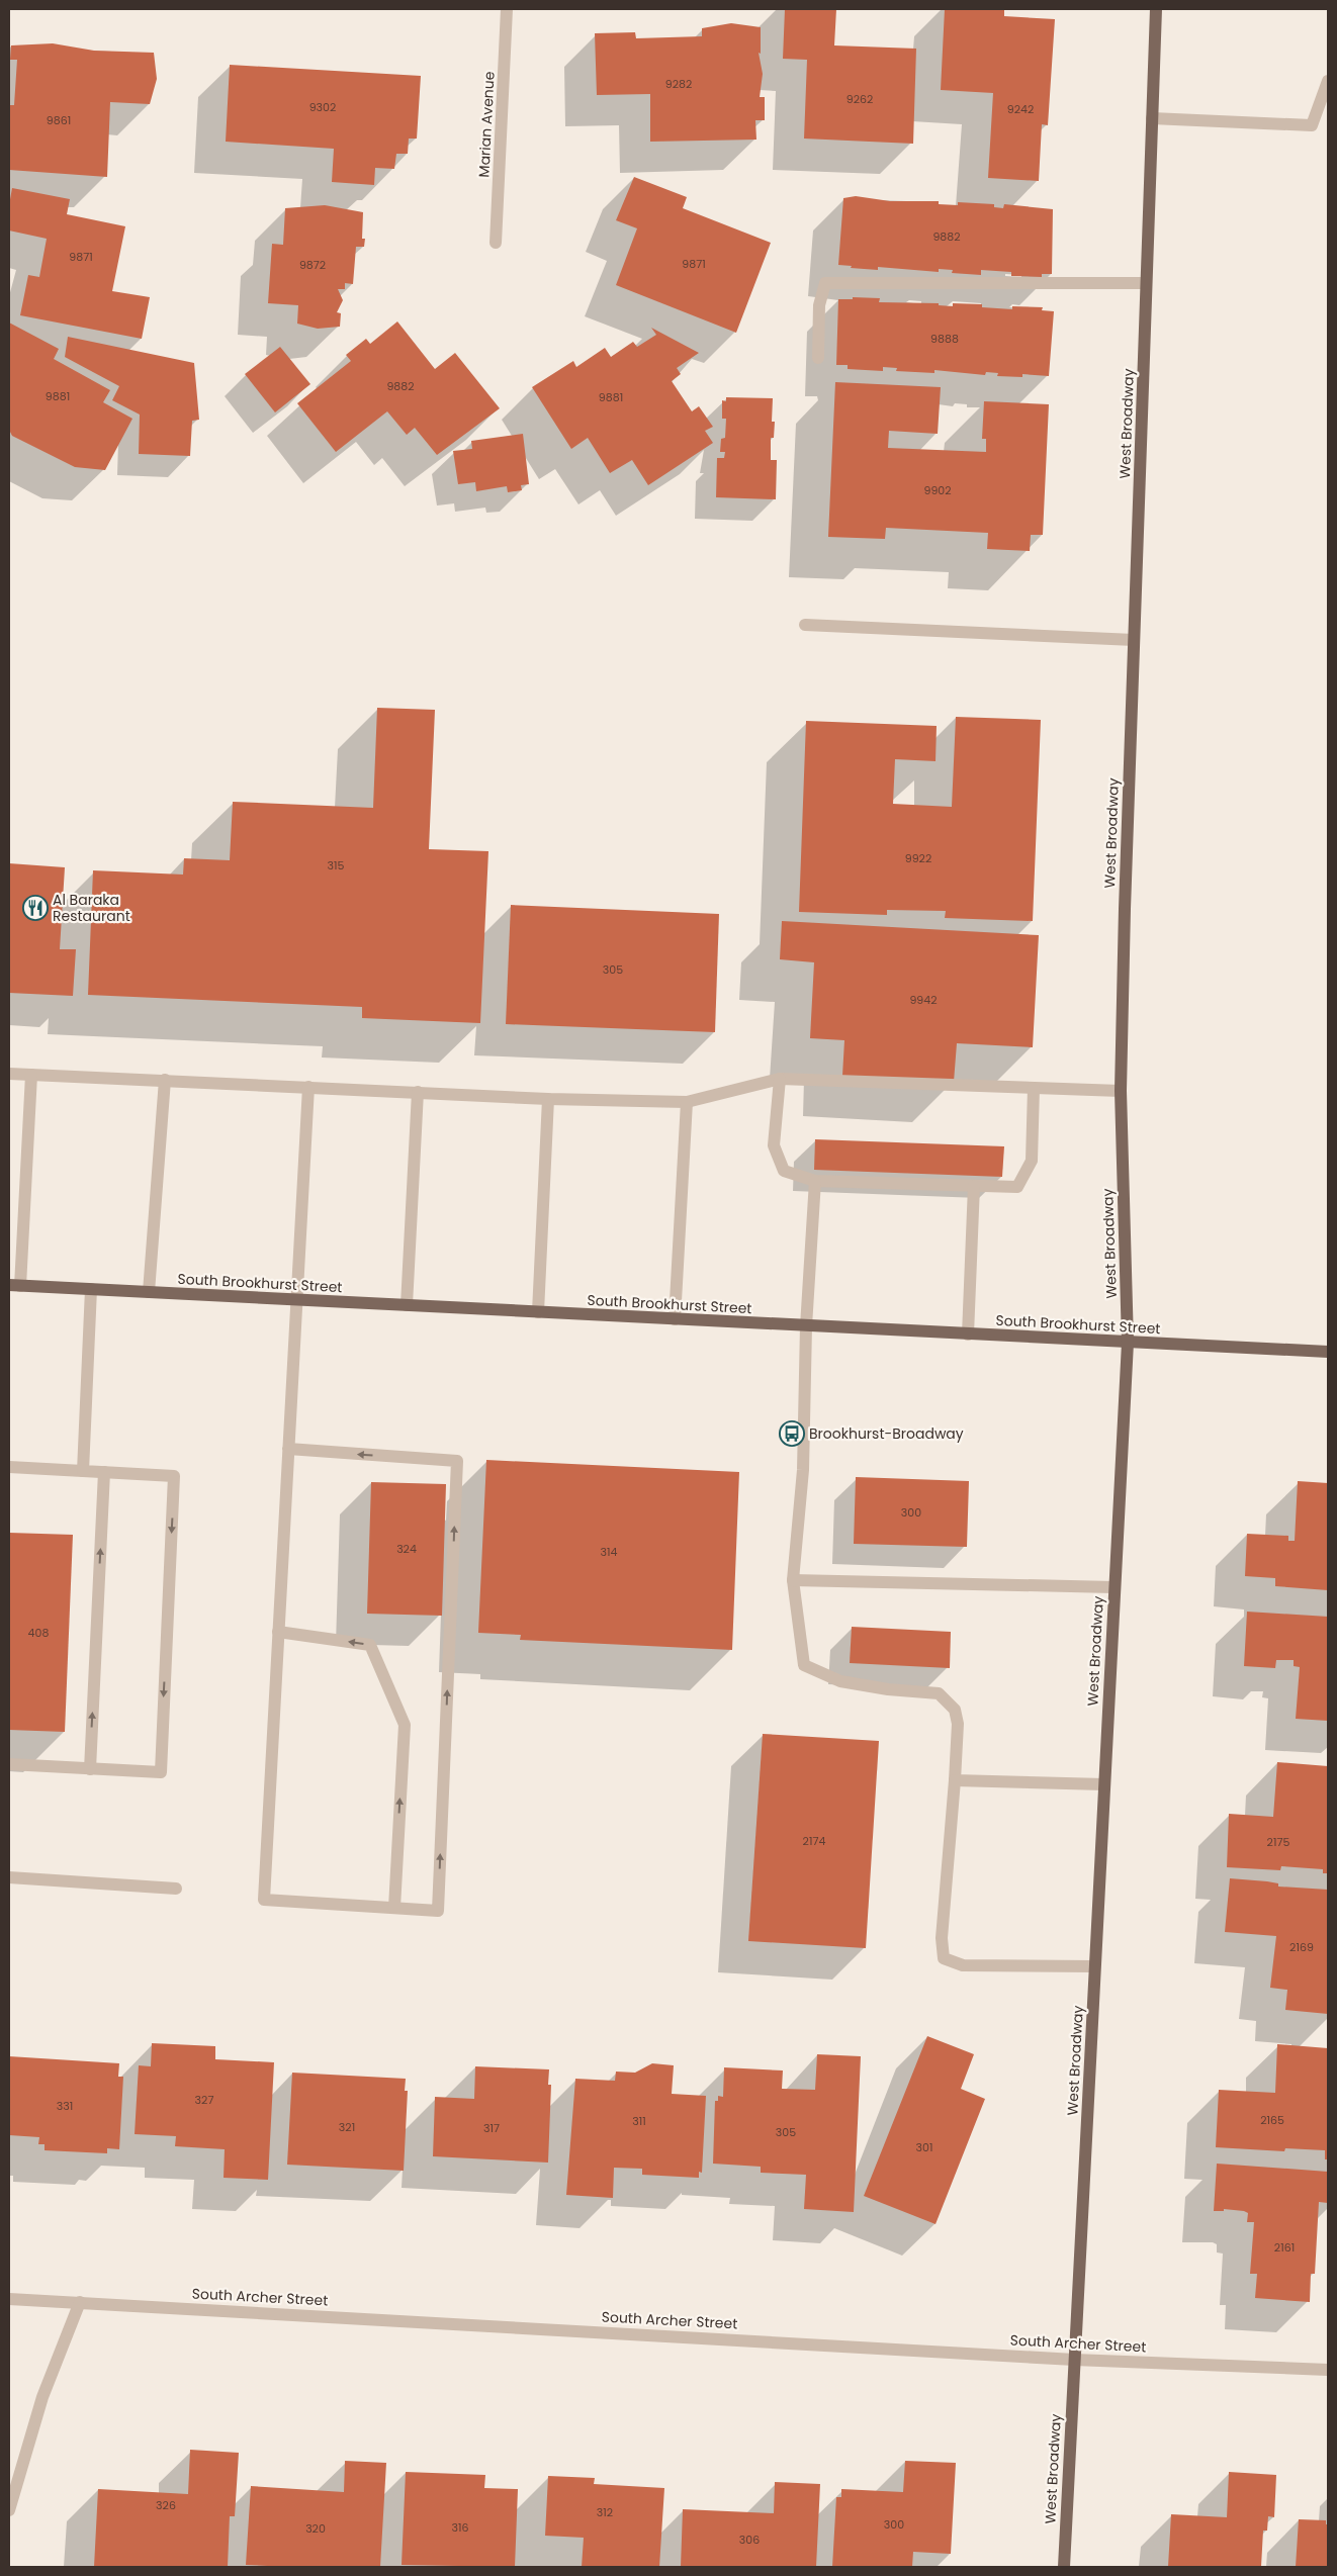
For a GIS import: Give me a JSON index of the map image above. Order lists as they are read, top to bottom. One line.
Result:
{"streets":{"main road":["West Broadway","South Brookhurst Street"],"street":["Marian Avenue","South Archer Street"]},"crossings":[["West Broadway","South Brookhurst Street"],["West Broadway","South Archer Street"]],"places":{"restaurant":["Al Baraka Restaurant"],"bus stop":["Brookhurst-Broadway"]},"house_numbers":["9282","9262","9302","9242","9861","9882","9871","9871","9872","9888","9882","9881","9881","9902","9922","315","305","9942","300","324","314","408","2174","2175","2169","327","331","2165","311","321","317","305","301","2161","326","312","300","316","320","306"]}
